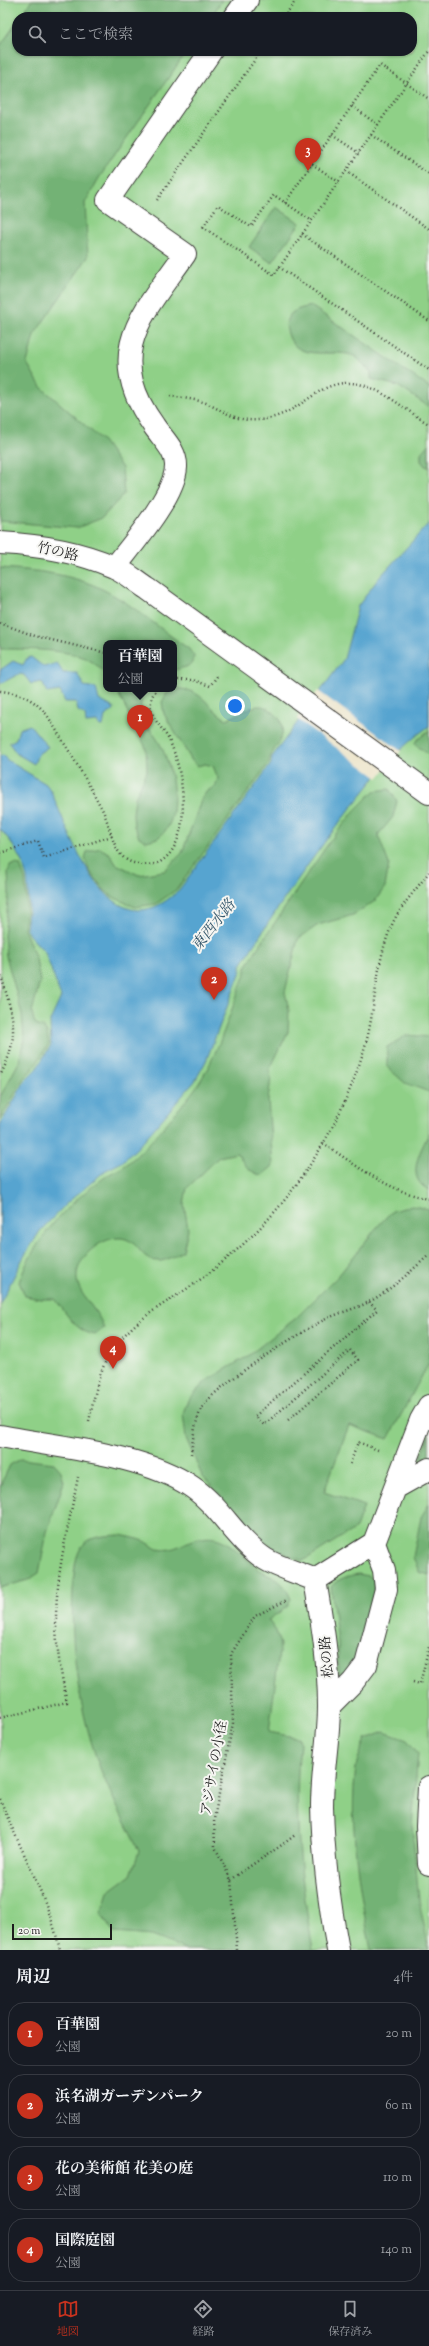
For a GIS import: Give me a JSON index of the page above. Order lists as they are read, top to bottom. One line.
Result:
{"streets":{"lane":["竹の路","松の路"],"path":["アジサイの小径"]},"crossings":[["松の路","アジサイの小径"]],"water":["東西水路"],"scale_bar":"20 m","page":{"search":"ここで検索","pins":["3","1","2","4"],"popup":["百華園","公園"],"scale":"20 m","heading":["周辺","4件"],"list":[{"mark":"1","name":"百華園","note":"公園","value":"20 m"},{"mark":"2","name":"浜名湖ガーデンパーク","note":"公園","value":"60 m"},{"mark":"3","name":"花の美術館 花美の庭","note":"公園","value":"110 m"},{"mark":"4","name":"国際庭園","note":"公園","value":"140 m"}],"nav":["地図","経路","保存済み"]}}
